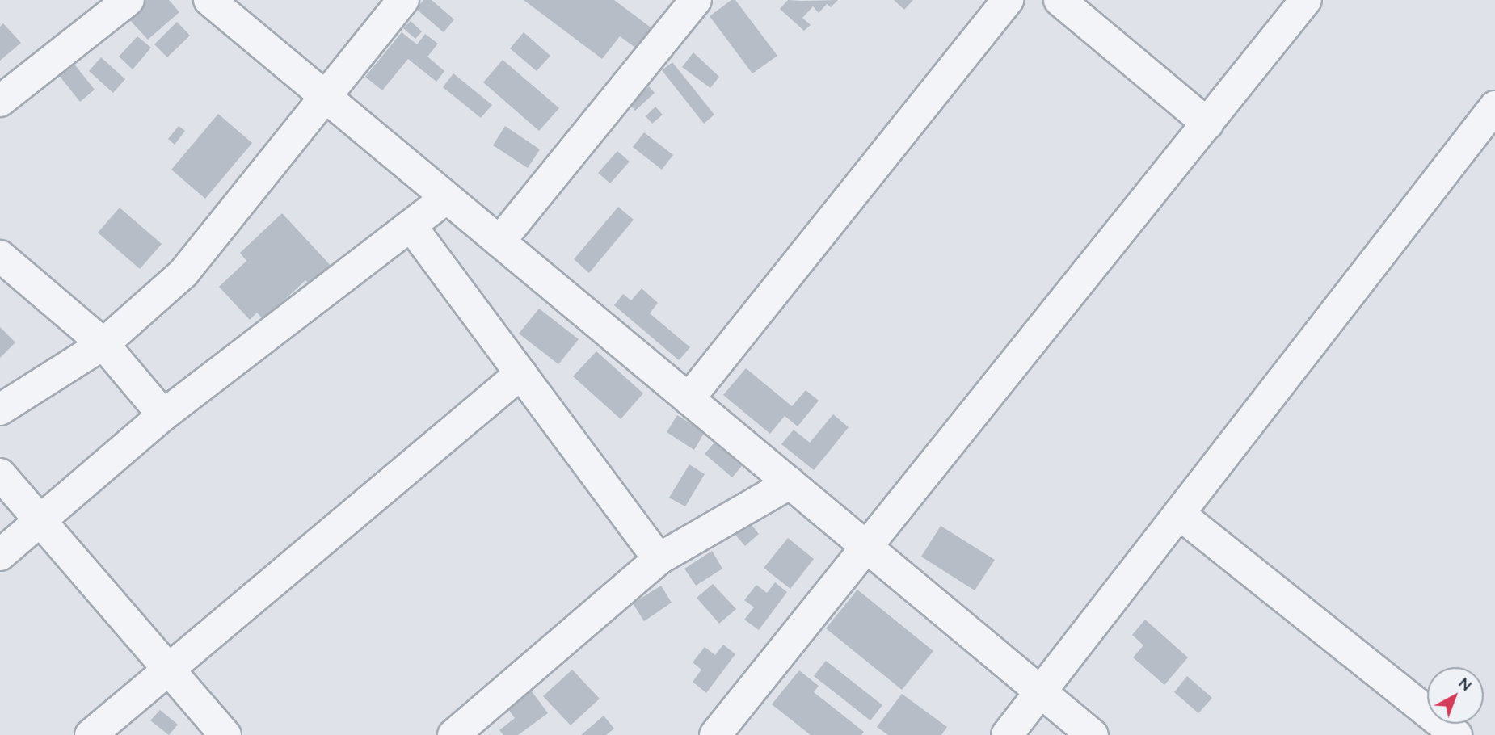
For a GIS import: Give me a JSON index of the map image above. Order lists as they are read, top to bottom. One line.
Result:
{"north":"top right"}
